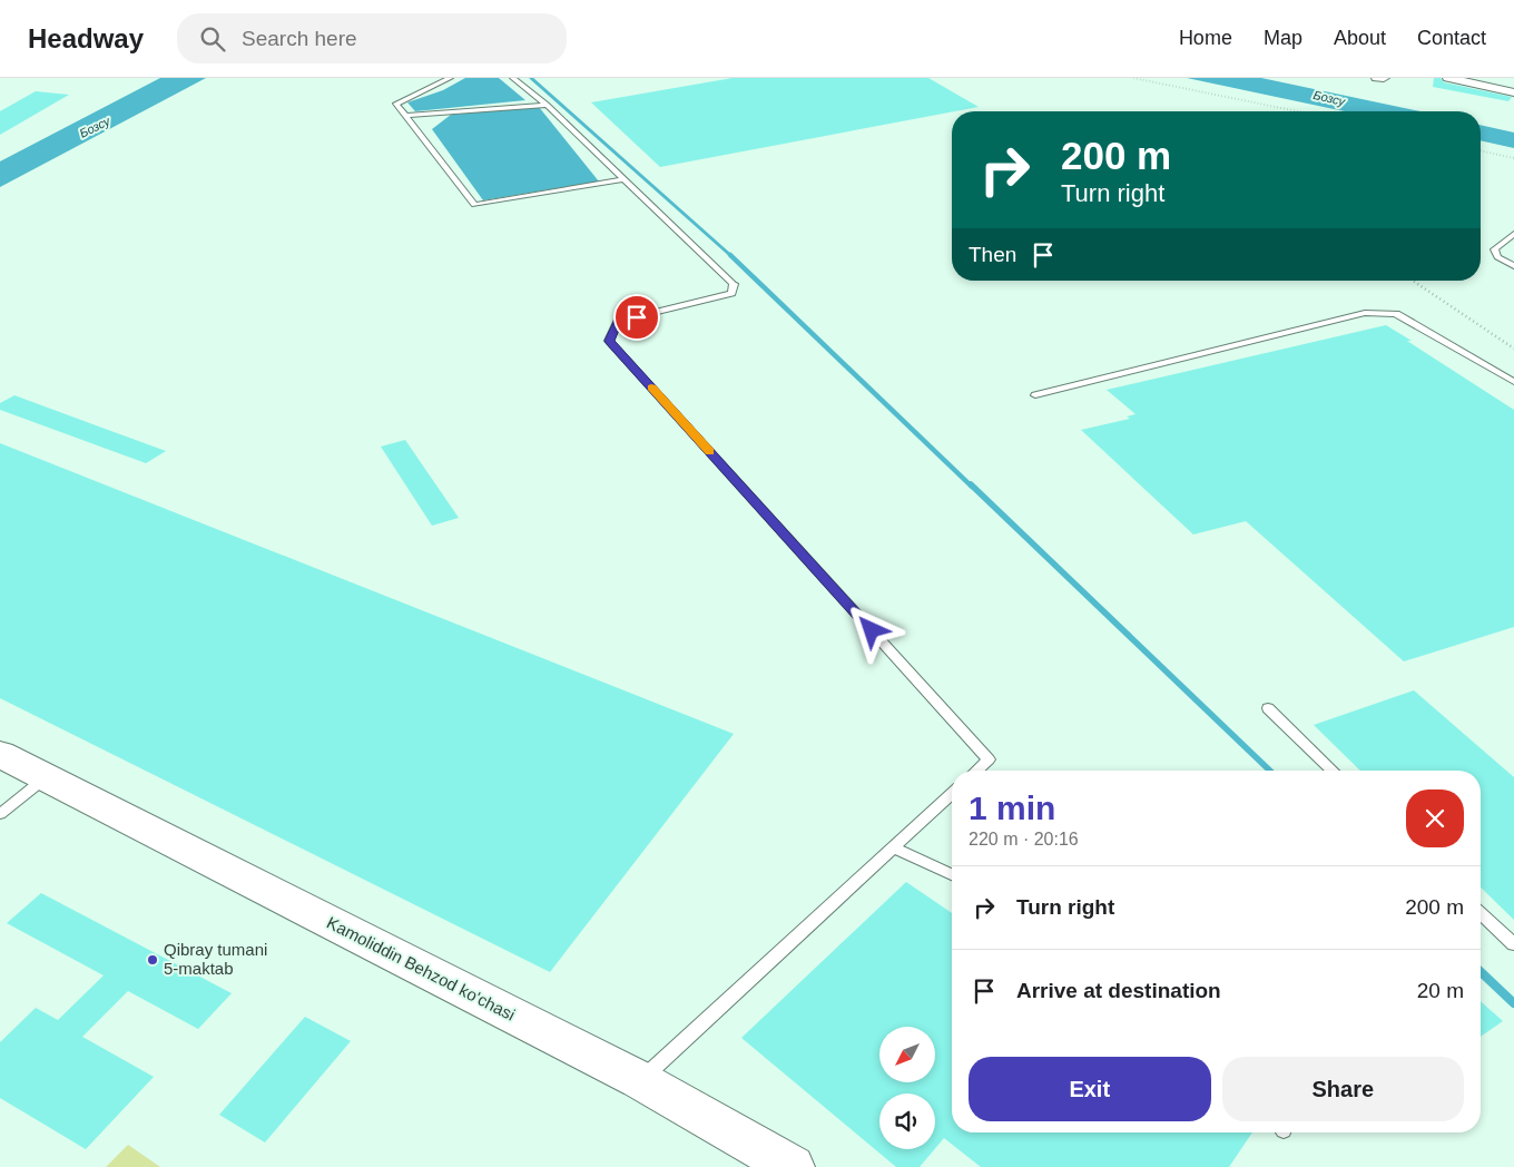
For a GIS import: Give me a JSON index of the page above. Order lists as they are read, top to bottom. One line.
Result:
{"streets":{"main road":["Kamoliddin Behzod ko'chasi"]},"water":["Бозсу"],"places":["Qibray tumani 5-maktab"],"north":"bottom left","page":{"header":"Headway","search":"Search here","nav":["Home","Map","About","Contact"],"turn":["200 m","Turn right"],"then":"Then","heading":["1 min","220 m · 20:16"],"list":[{"name":"Turn right","value":"200 m"},{"name":"Arrive at destination","value":"20 m"}],"buttons":["Exit","Share"]}}
